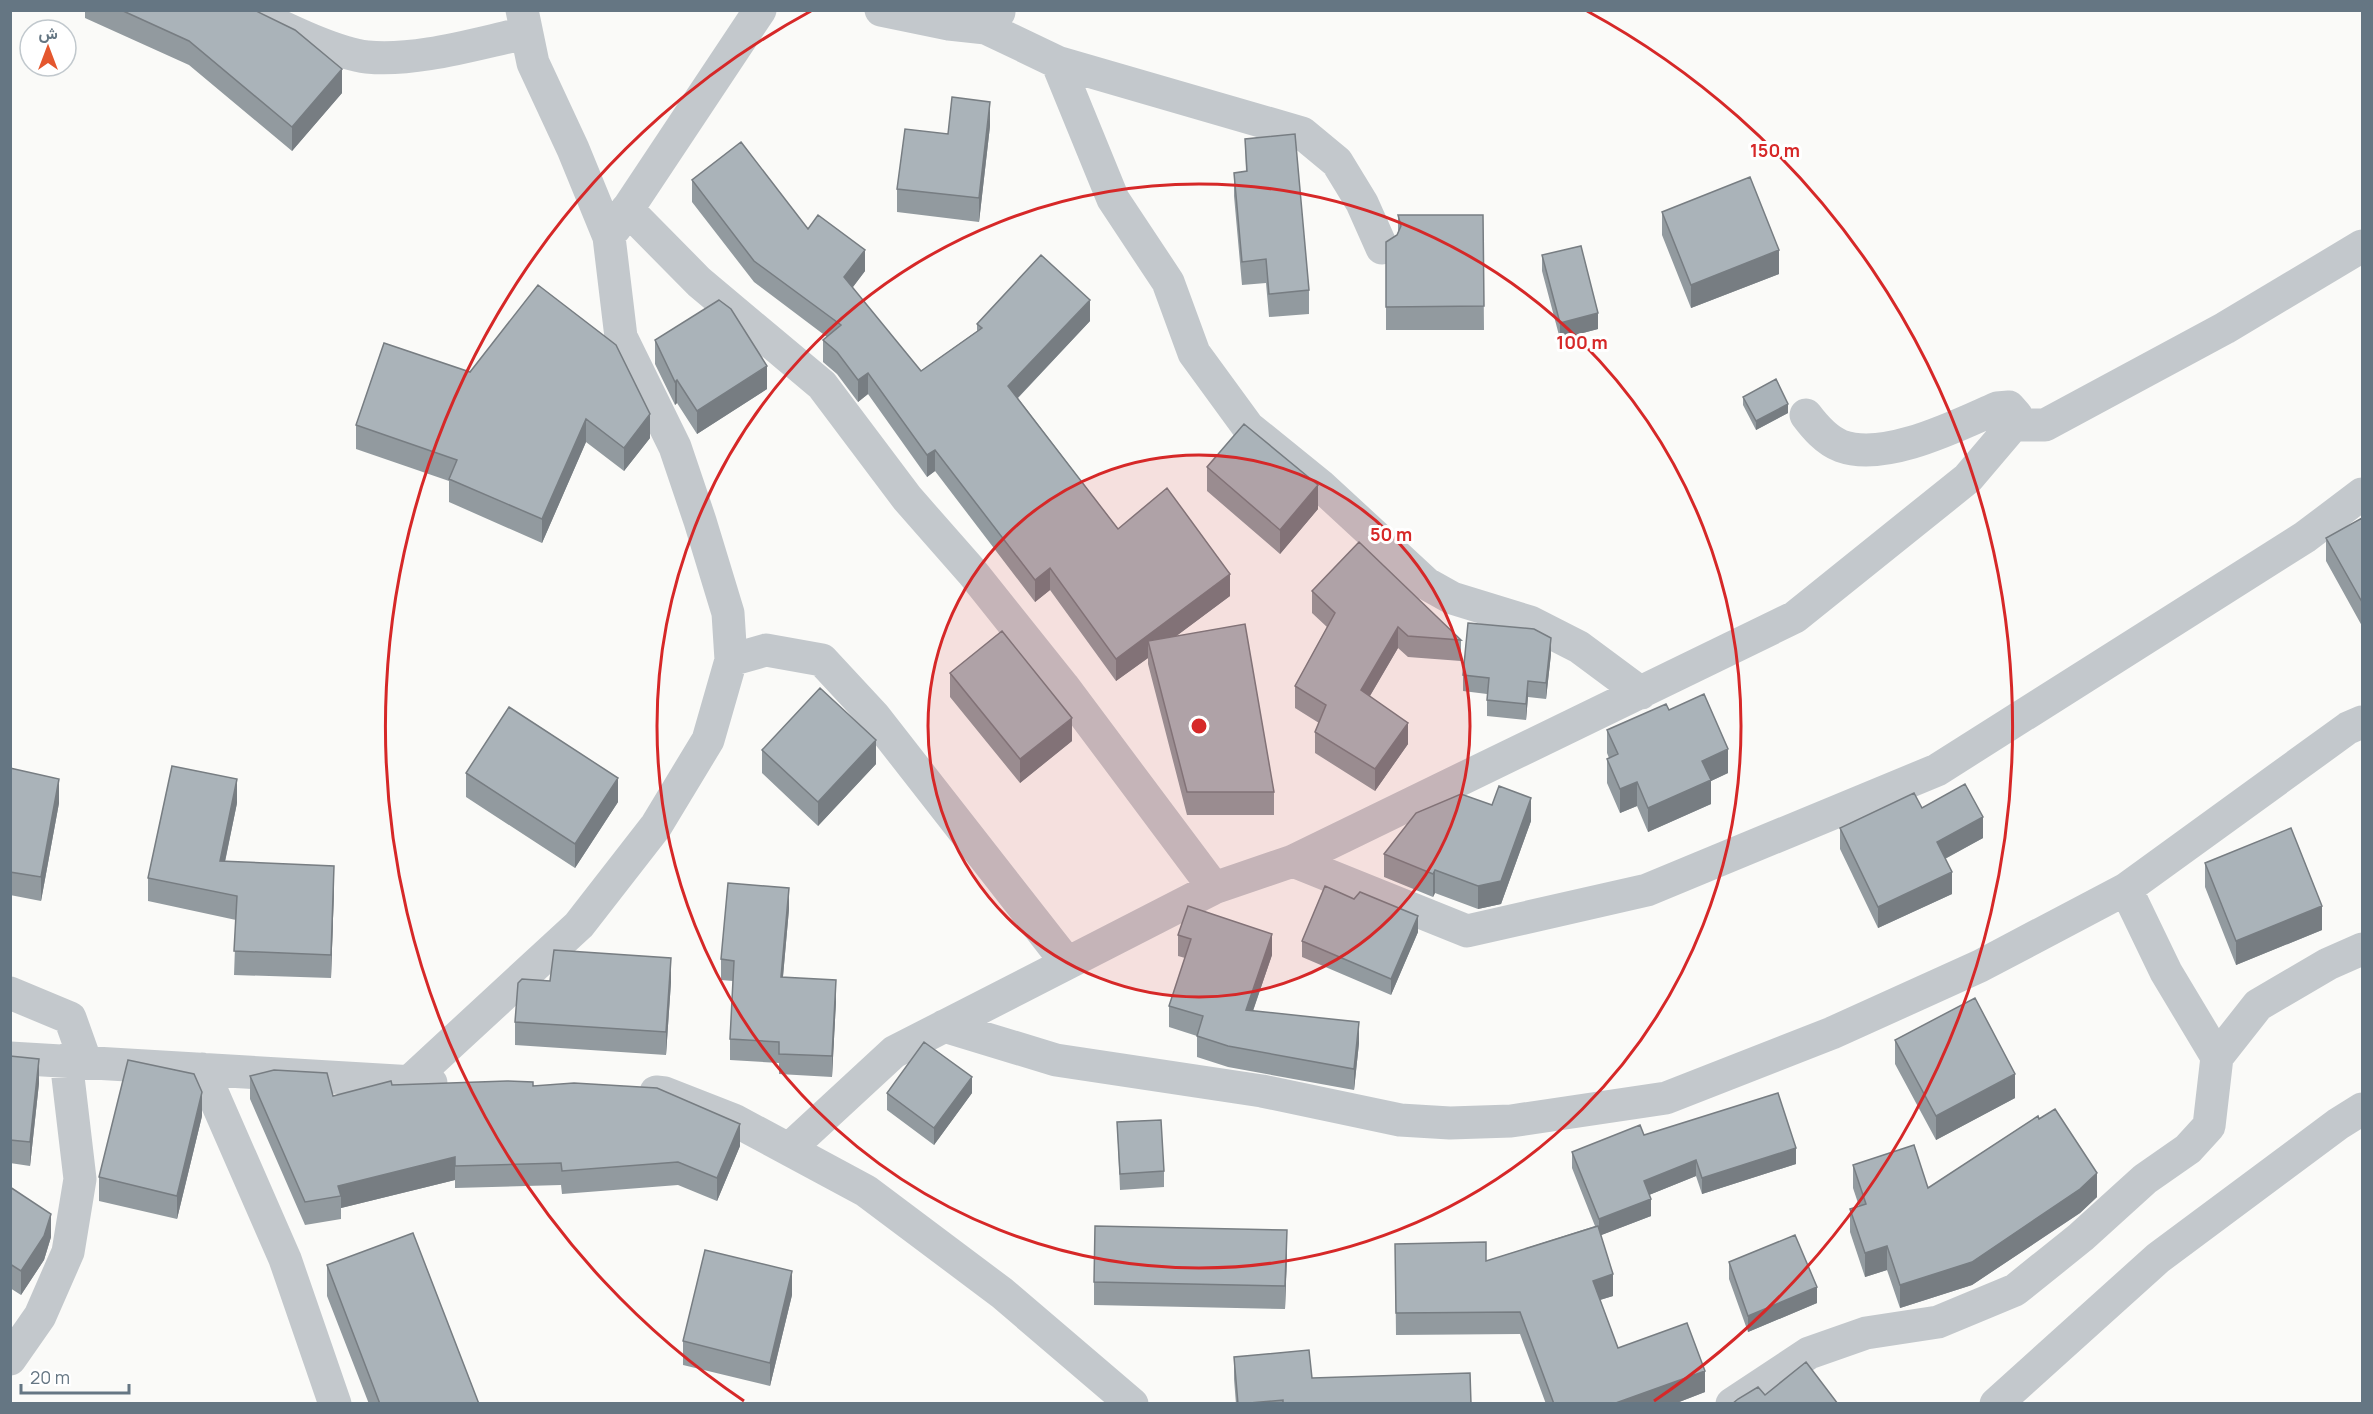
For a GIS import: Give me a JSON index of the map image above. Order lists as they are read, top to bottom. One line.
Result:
{"scale_bar":"20 m","north":"top","rings":["150 m","100 m","50 m"]}
